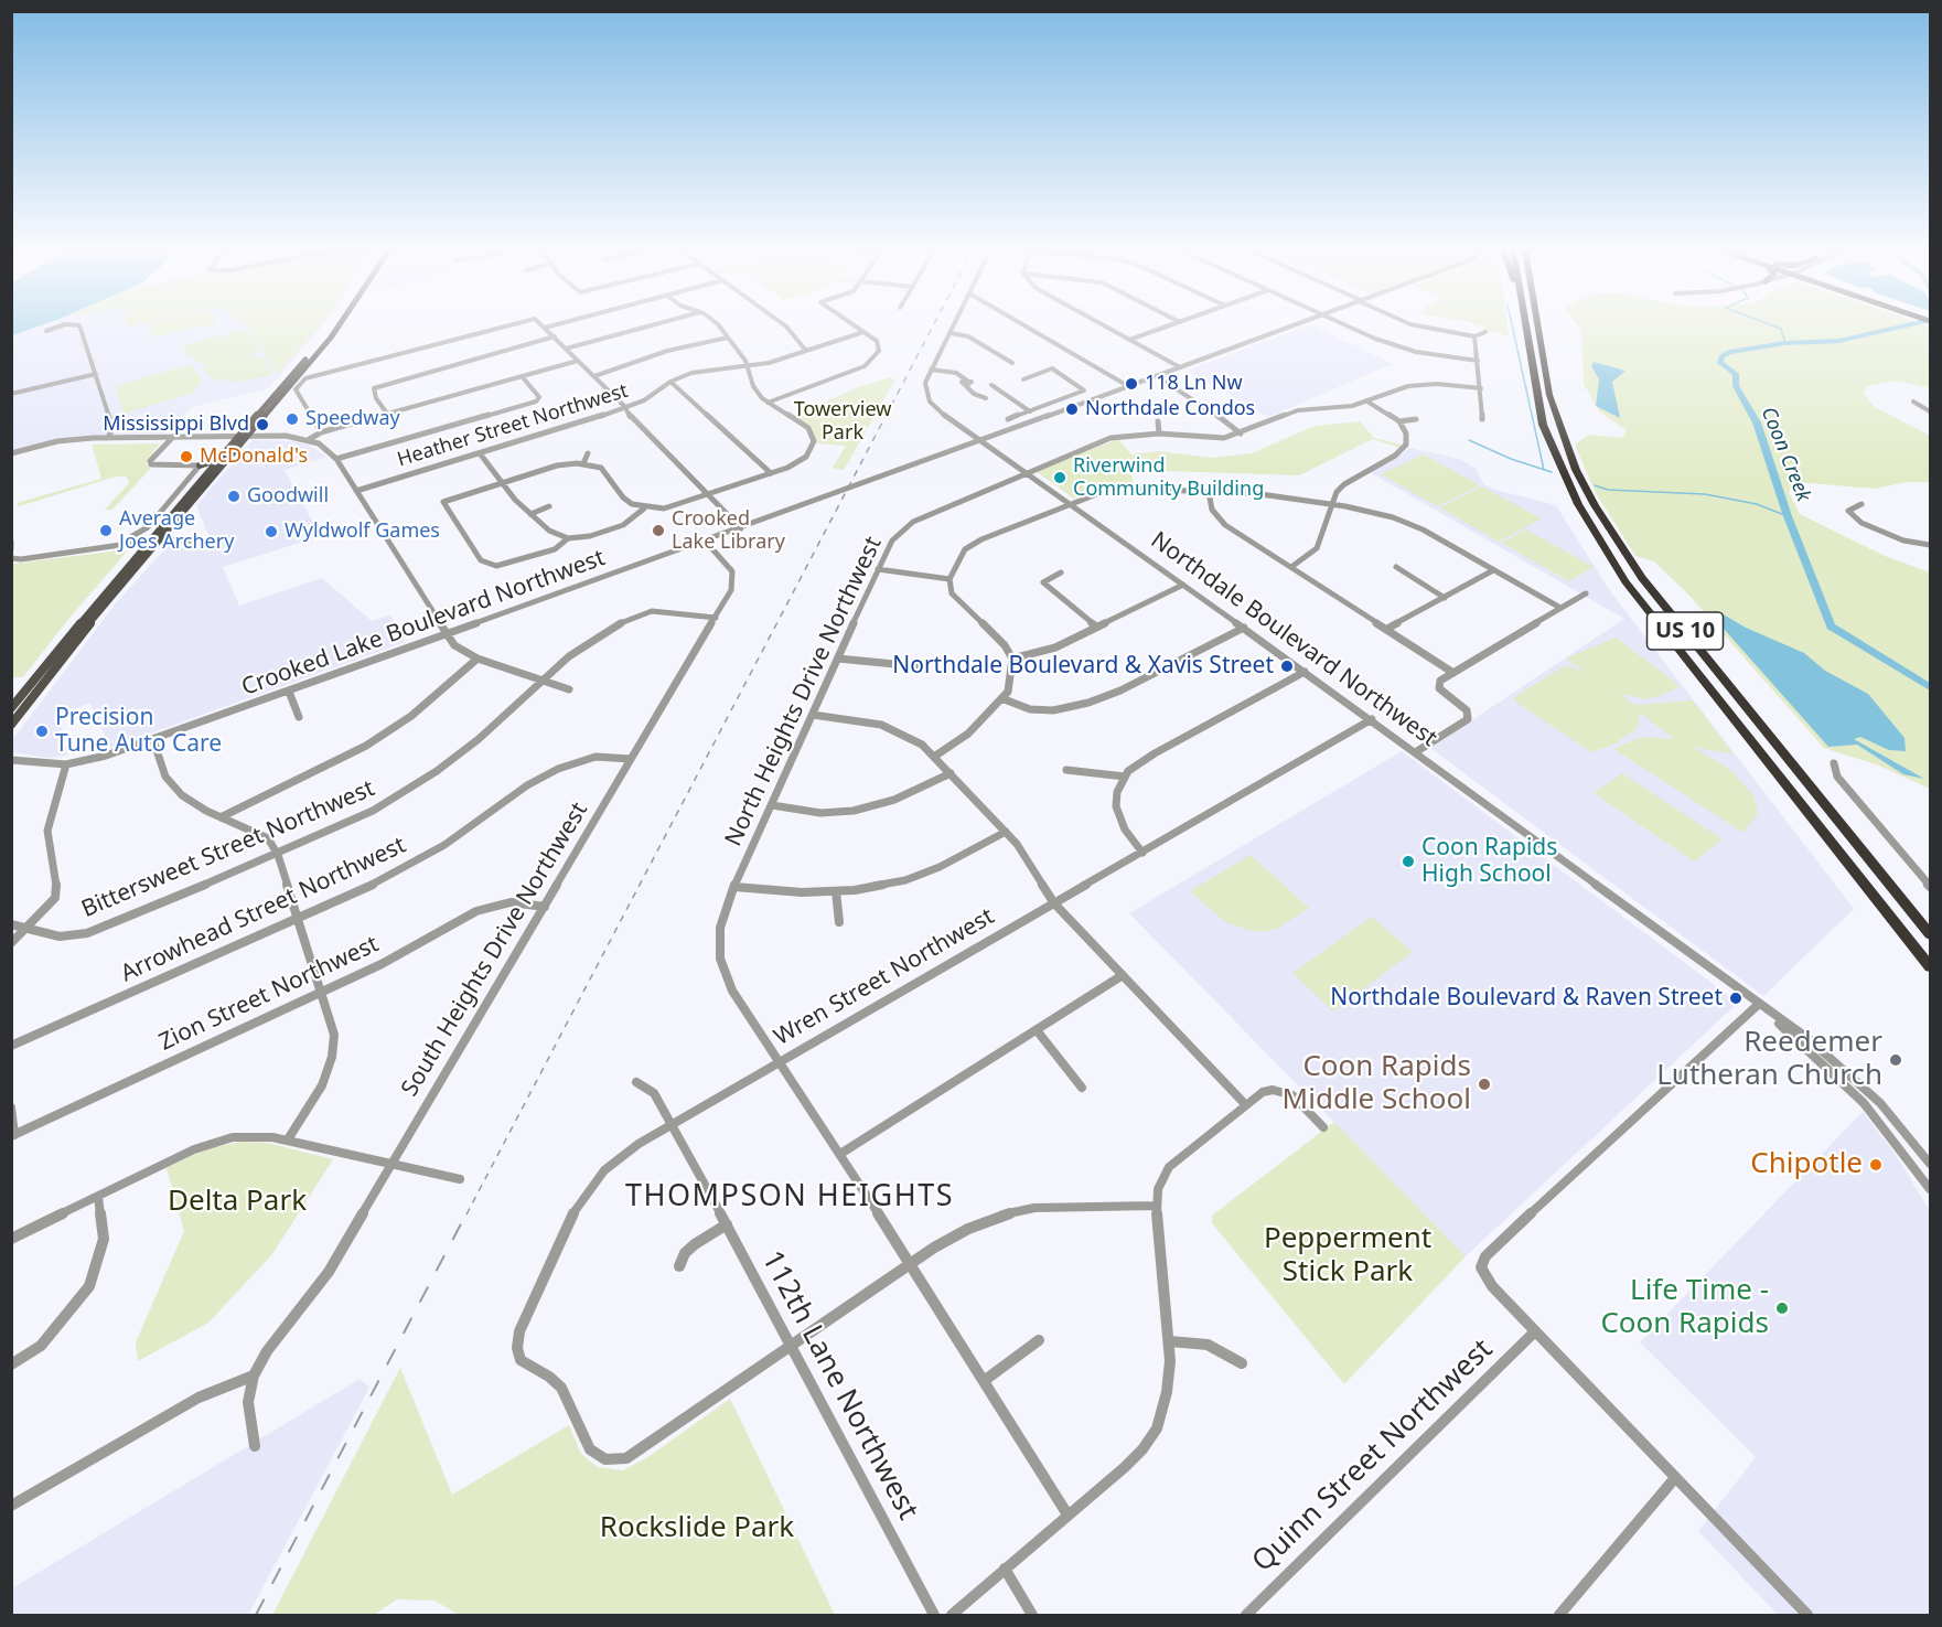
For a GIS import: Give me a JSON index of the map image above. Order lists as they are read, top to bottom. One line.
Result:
{"streets":{"highway":["US 10"],"street":["Heather Street Northwest","Crooked Lake Boulevard Northwest","Northdale Boulevard Northwest","North Heights Drive Northwest","Bittersweet Street Northwest","Arrowhead Street Northwest","South Heights Drive Northwest","Wren Street Northwest","Zion Street Northwest","112th Lane Northwest","Quinn Street Northwest"]},"crossings":[["Crooked Lake Boulevard Northwest","Northdale Boulevard Northwest"],["Crooked Lake Boulevard Northwest","South Heights Drive Northwest"],["Northdale Boulevard Northwest","North Heights Drive Northwest"],["Northdale Boulevard Northwest","Wren Street Northwest"],["North Heights Drive Northwest","Wren Street Northwest"],["Bittersweet Street Northwest","South Heights Drive Northwest"],["Arrowhead Street Northwest","South Heights Drive Northwest"],["South Heights Drive Northwest","Zion Street Northwest"],["Wren Street Northwest","112th Lane Northwest"]],"districts":["THOMPSON HEIGHTS"],"water":["Coon Creek"],"parks":["Towerview Park","Delta Park","Pepperment Stick Park","Rockslide Park"],"places":["118 Ln Nw","Northdale Condos","Speedway","Mississippi Blvd","McDonald's","Riverwind Community Building","Goodwill","Average Joes Archery","Crooked Lake Library","Wyldwolf Games","Northdale Boulevard & Xavis Street","Precision Tune Auto Care","Coon Rapids High School","Northdale Boulevard & Raven Street","Reedemer Lutheran Church","Coon Rapids Middle School","Chipotle","Life Time - Coon Rapids"]}
